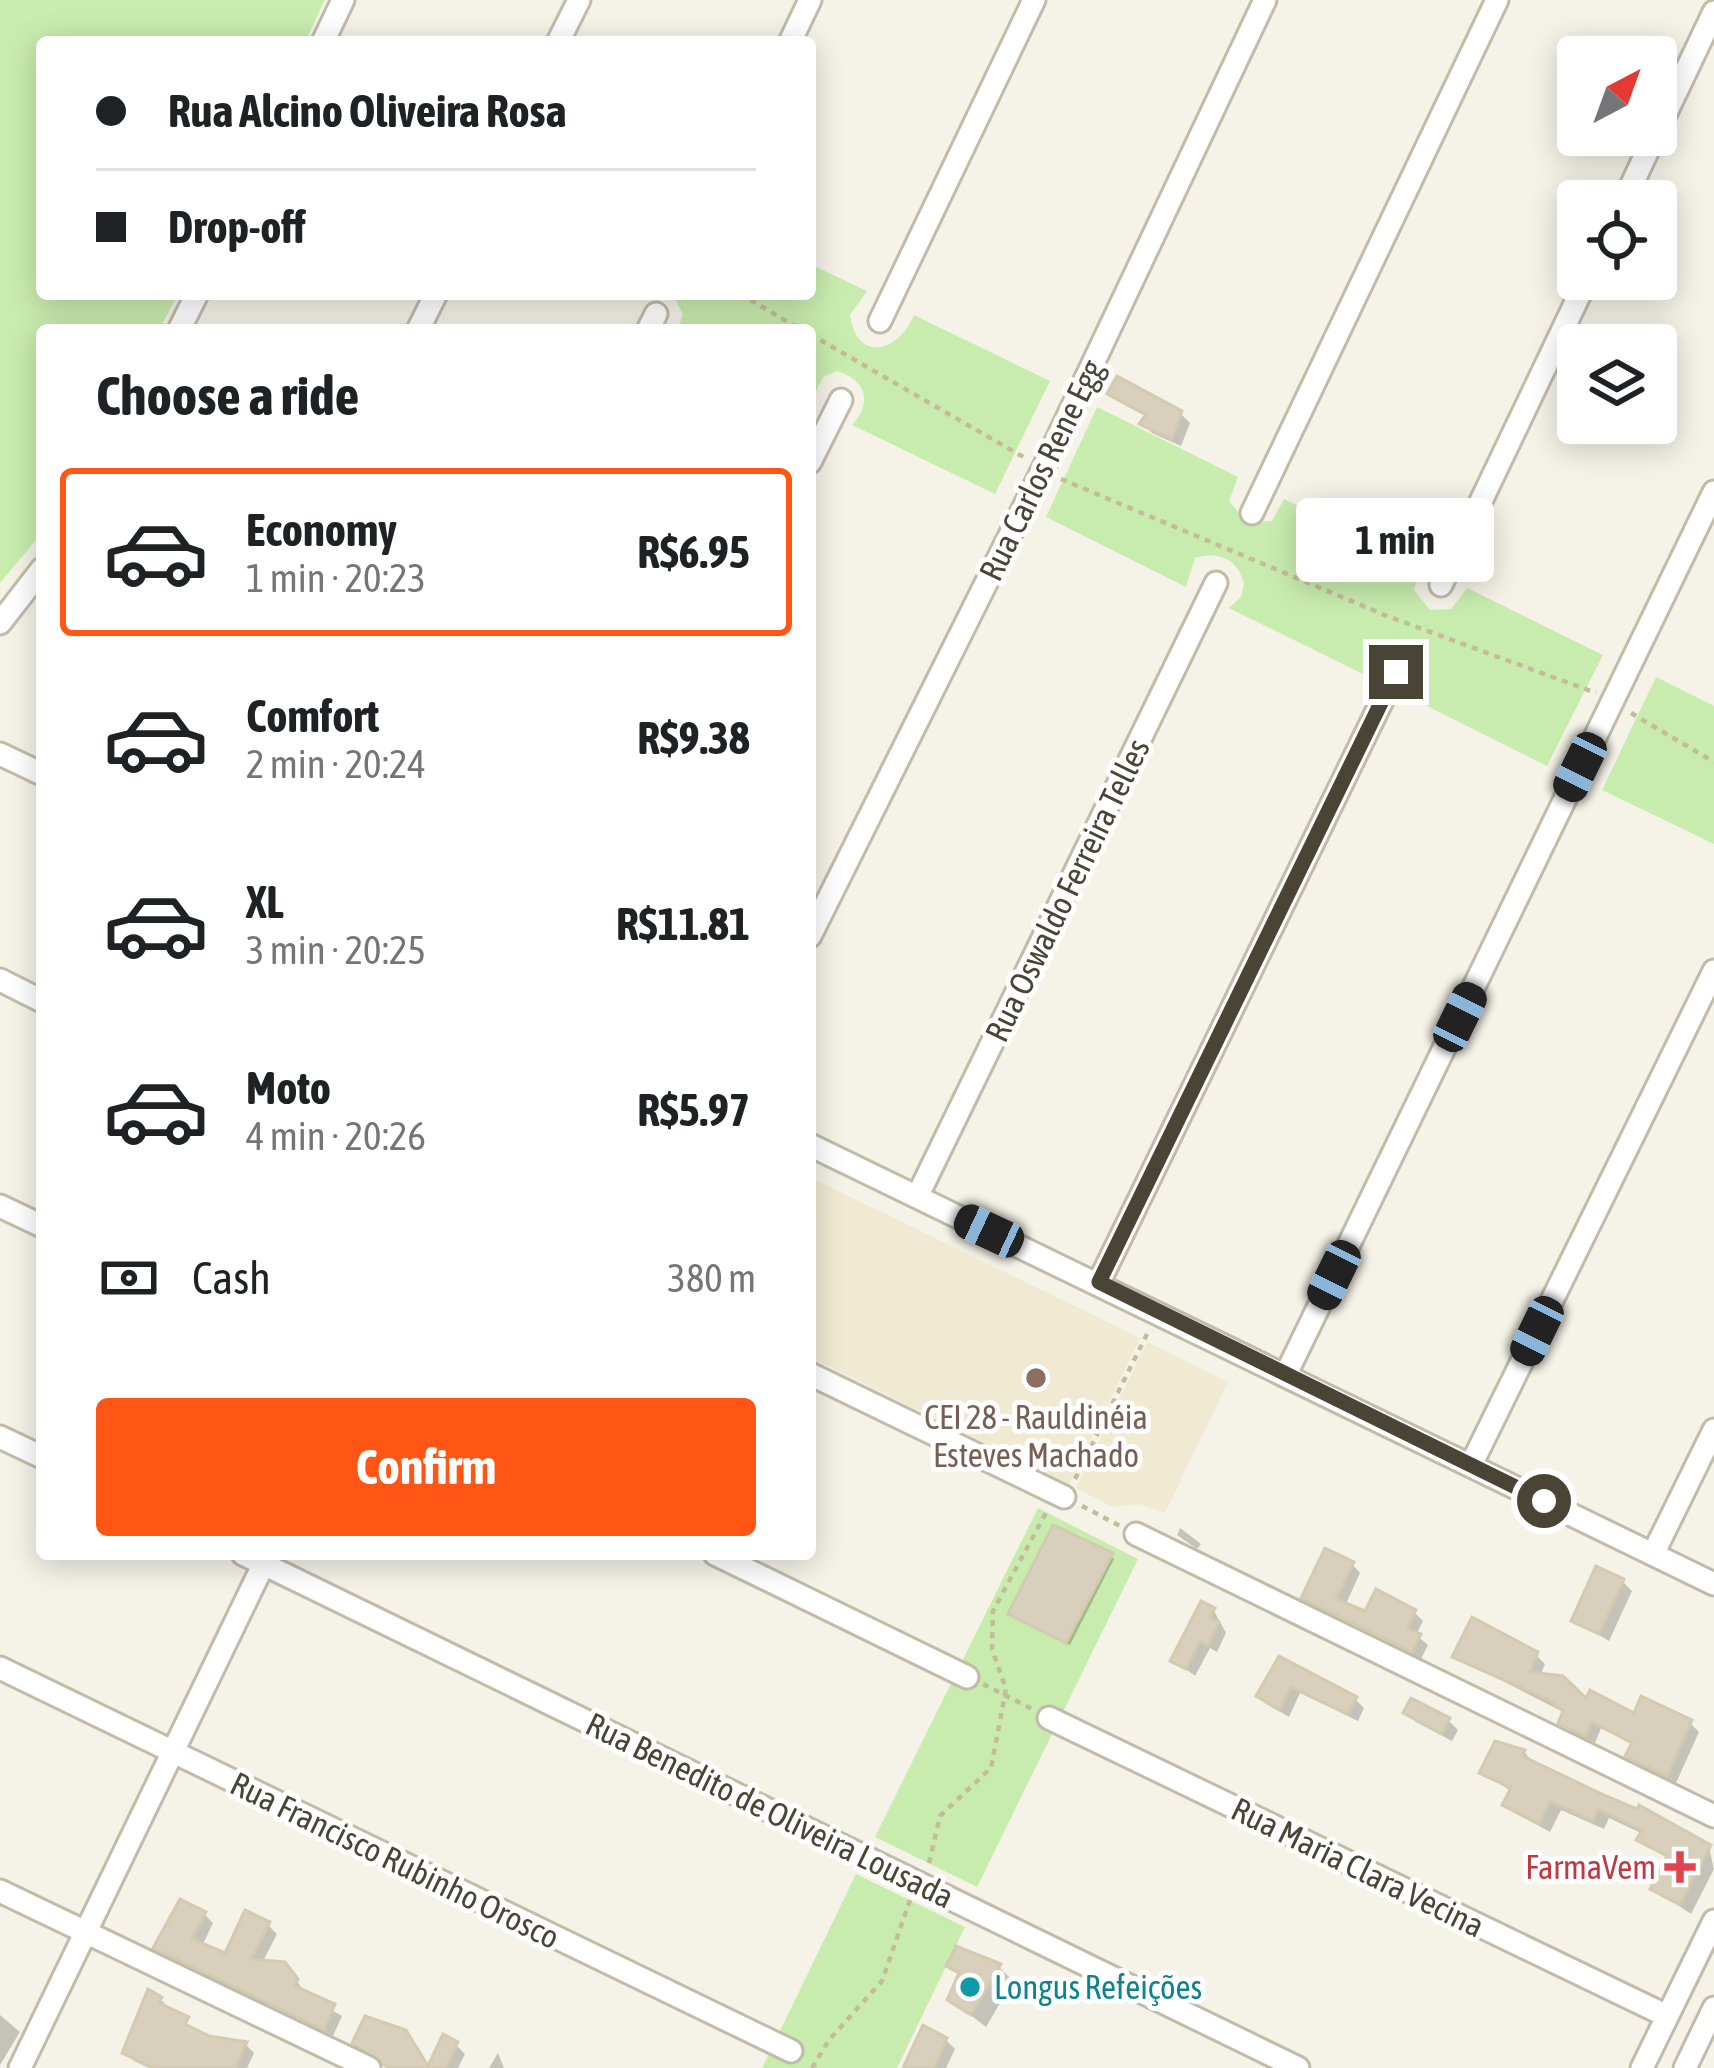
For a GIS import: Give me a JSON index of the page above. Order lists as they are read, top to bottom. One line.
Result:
{"streets":{"street":["Rua Carlos Rene Egg","Rua Oswaldo Ferreira Telles","Rua Benedito de Oliveira Lousada","Rua Francisco Rubinho Orosco","Rua Maria Clara Vecina"]},"places":{"other":["CEI 28 - Rauldinéia Esteves Machado","Longus Refeições"],"health":["FarmaVem"]},"north":"top right","page":{"banner":["Rua Alcino Oliveira Rosa","Drop-off"],"heading":"Choose a ride","list":[{"name":"Economy","note":"1 min · 20:23","value":"R$6.95"},{"name":"Comfort","note":"2 min · 20:24","value":"R$9.38"},{"name":"XL","note":"3 min · 20:25","value":"R$11.81"},{"name":"Moto","note":"4 min · 20:26","value":"R$5.97"}],"bubble":"1 min","pay":["Cash","380 m"],"buttons":"Confirm"}}
